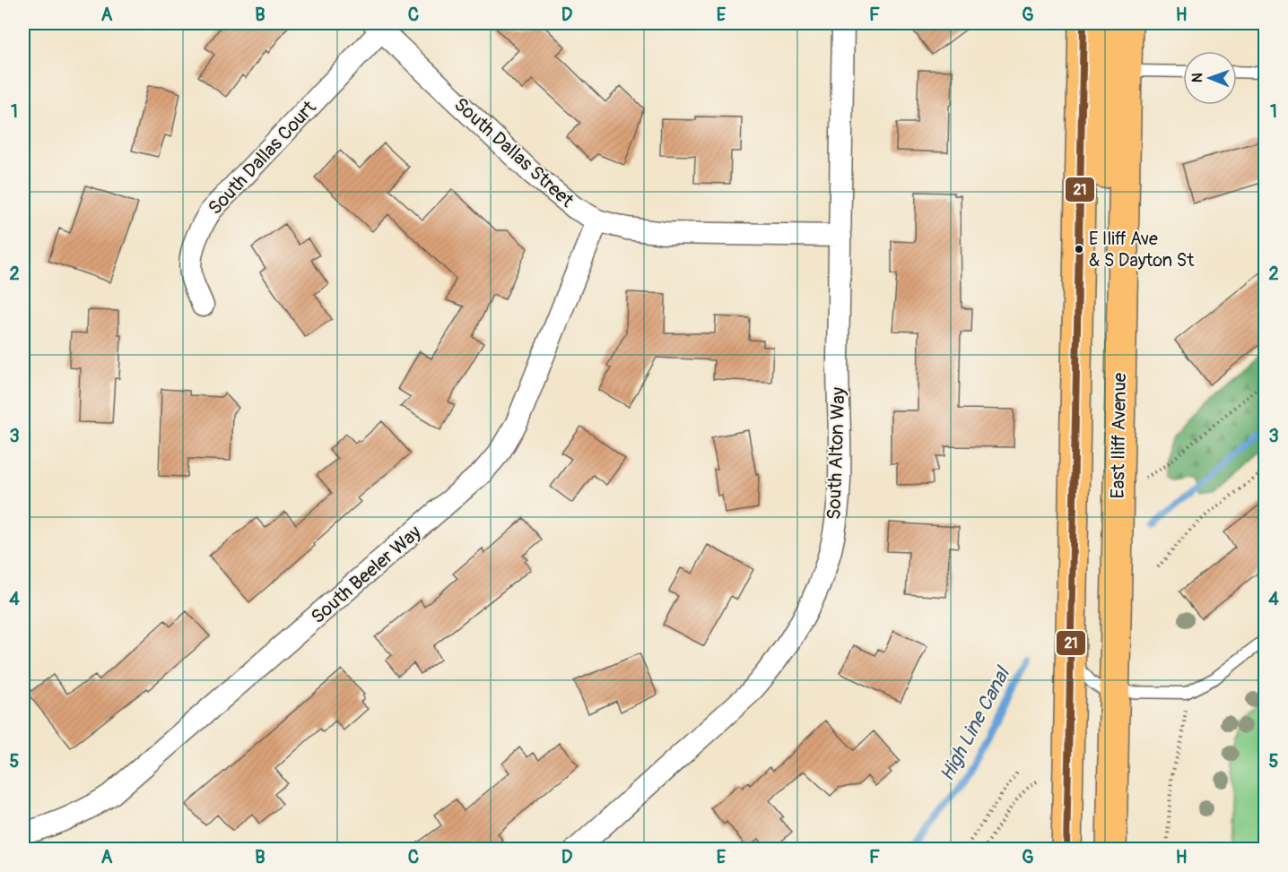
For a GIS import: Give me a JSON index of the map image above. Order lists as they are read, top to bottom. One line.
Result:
{"streets":{"main road":["East Iliff Avenue"],"street":["South Dallas Street","South Dallas Court","South Alton Way","South Beeler Way"]},"crossings":[["South Dallas Street","South Dallas Court"],["South Dallas Street","South Alton Way"],["South Dallas Street","South Beeler Way"]],"water":["High Line Canal"],"places":["E Iliff Ave & S Dayton St"],"lines":["transit line 21"],"north":"left","grid":{"columns":["A","B","C","D","E","F","G","H"],"rows":["1","2","3","4","5"]}}
